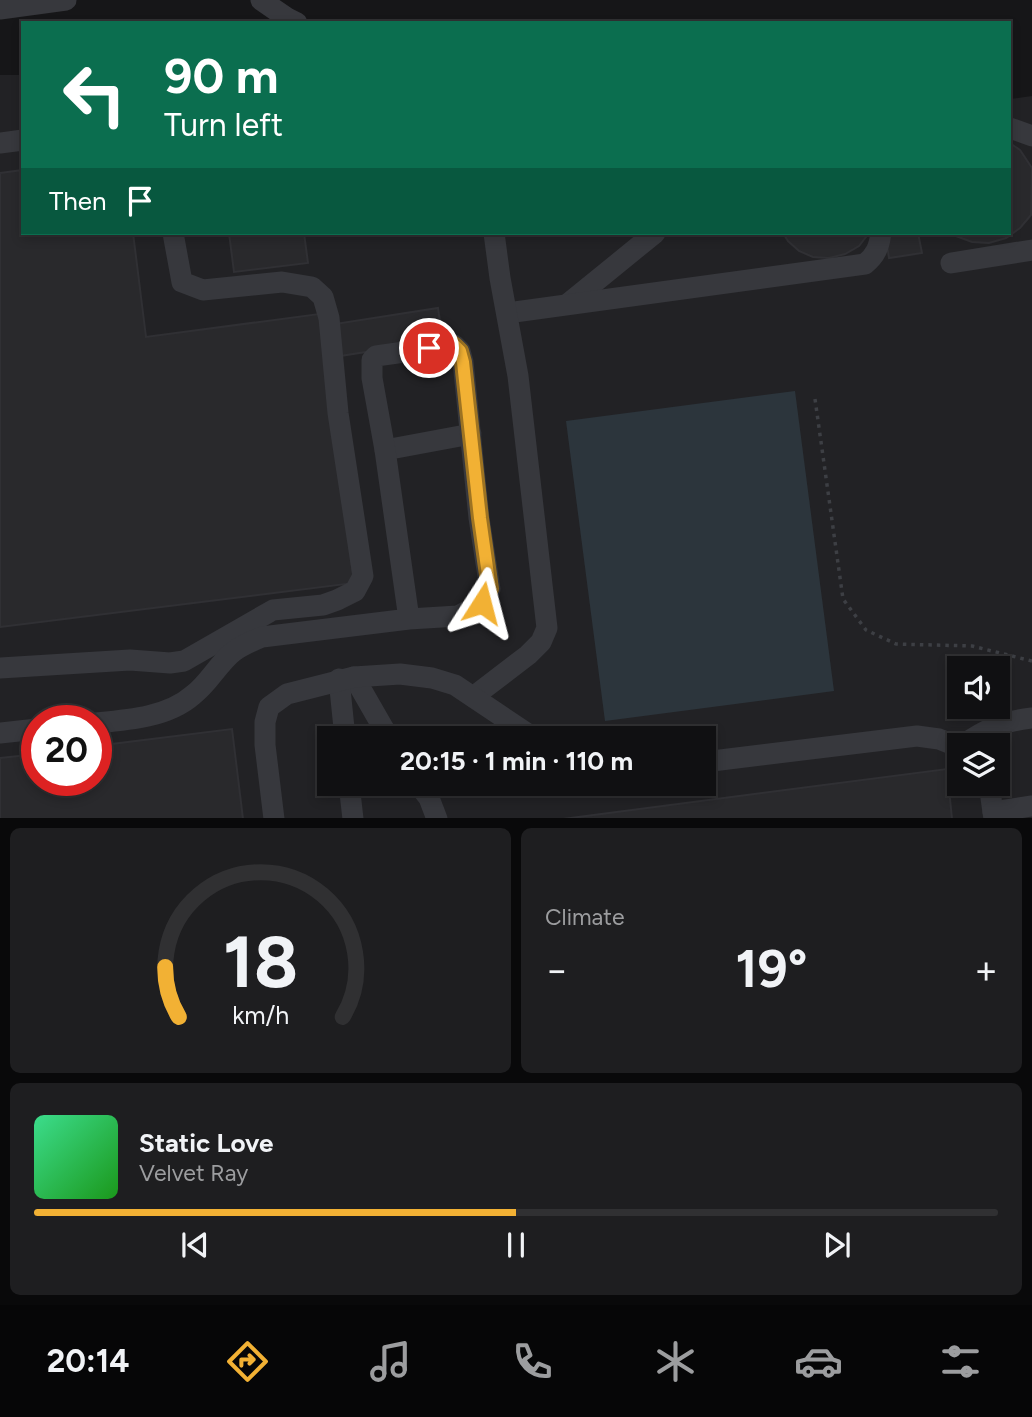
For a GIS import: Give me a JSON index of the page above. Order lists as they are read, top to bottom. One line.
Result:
{"page":{"turn":["90 m","Turn left"],"then":"Then","limit":"20","trip":"20:15 · 1 min · 110 m","tile":"Climate","heat":["−","19°","+"],"song":["Static Love","Velvet Ray"],"tabs":"20:14","gauge":["18","km/h"]}}
